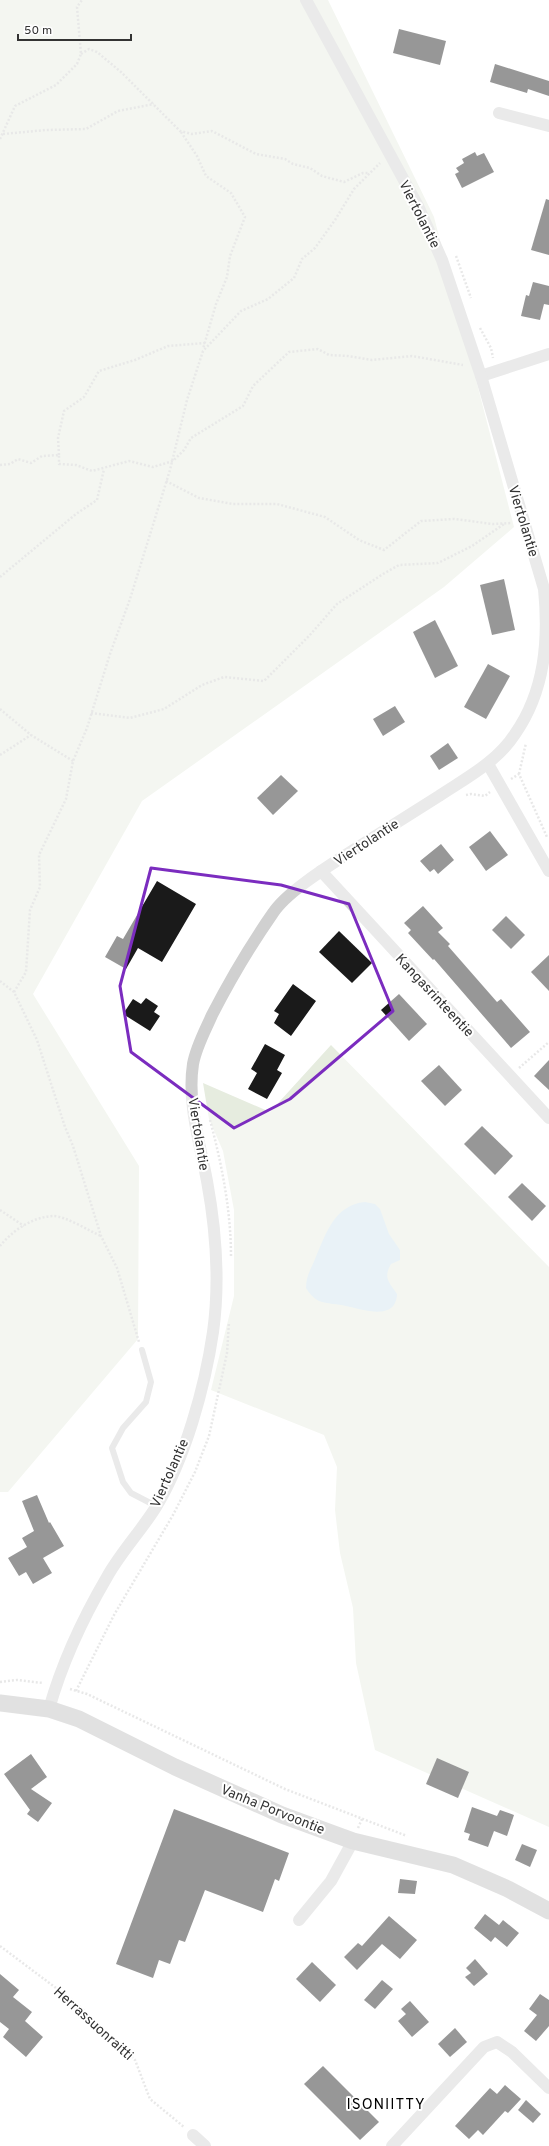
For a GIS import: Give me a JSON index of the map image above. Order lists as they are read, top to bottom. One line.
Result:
{"streets":{"main road":["Vanha Porvoontie"],"street":["Viertolantie","Kangasrinteentie"],"path":["Herrassuonraitti"]},"crossings":[["Viertolantie","Kangasrinteentie"],["Viertolantie","Vanha Porvoontie"]],"districts":["ISONIITTY"],"scale_bar":"50 m"}
